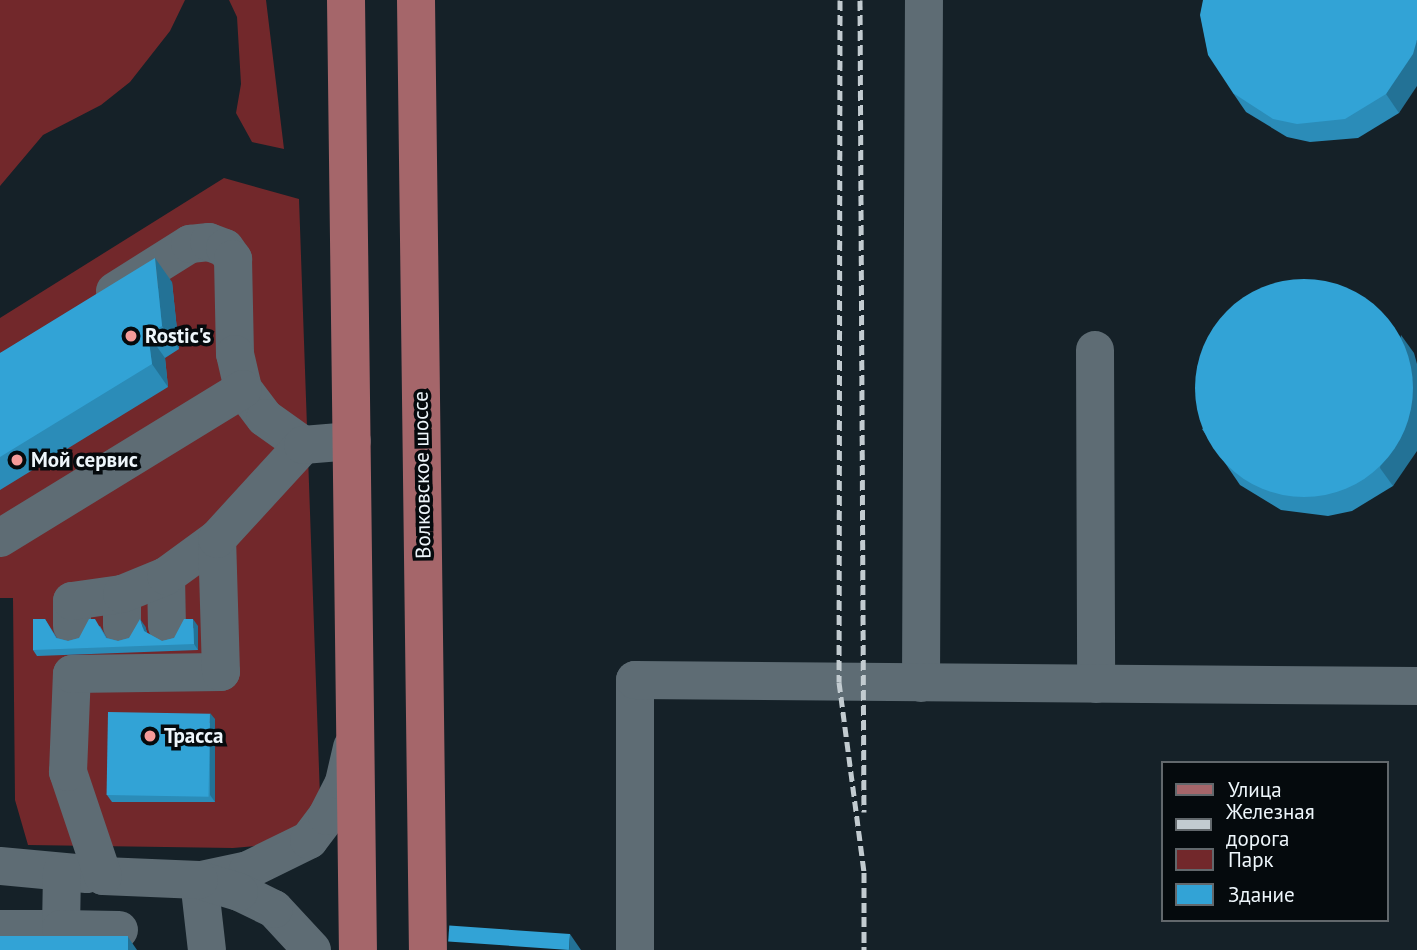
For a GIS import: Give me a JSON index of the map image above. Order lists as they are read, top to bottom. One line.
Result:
{"streets":{"main road":["Волковское шоссе"]},"places":["Rostic's","Мой сервис","Трасса"],"legend":["Улица","Железная дорога","Парк","Здание"]}
